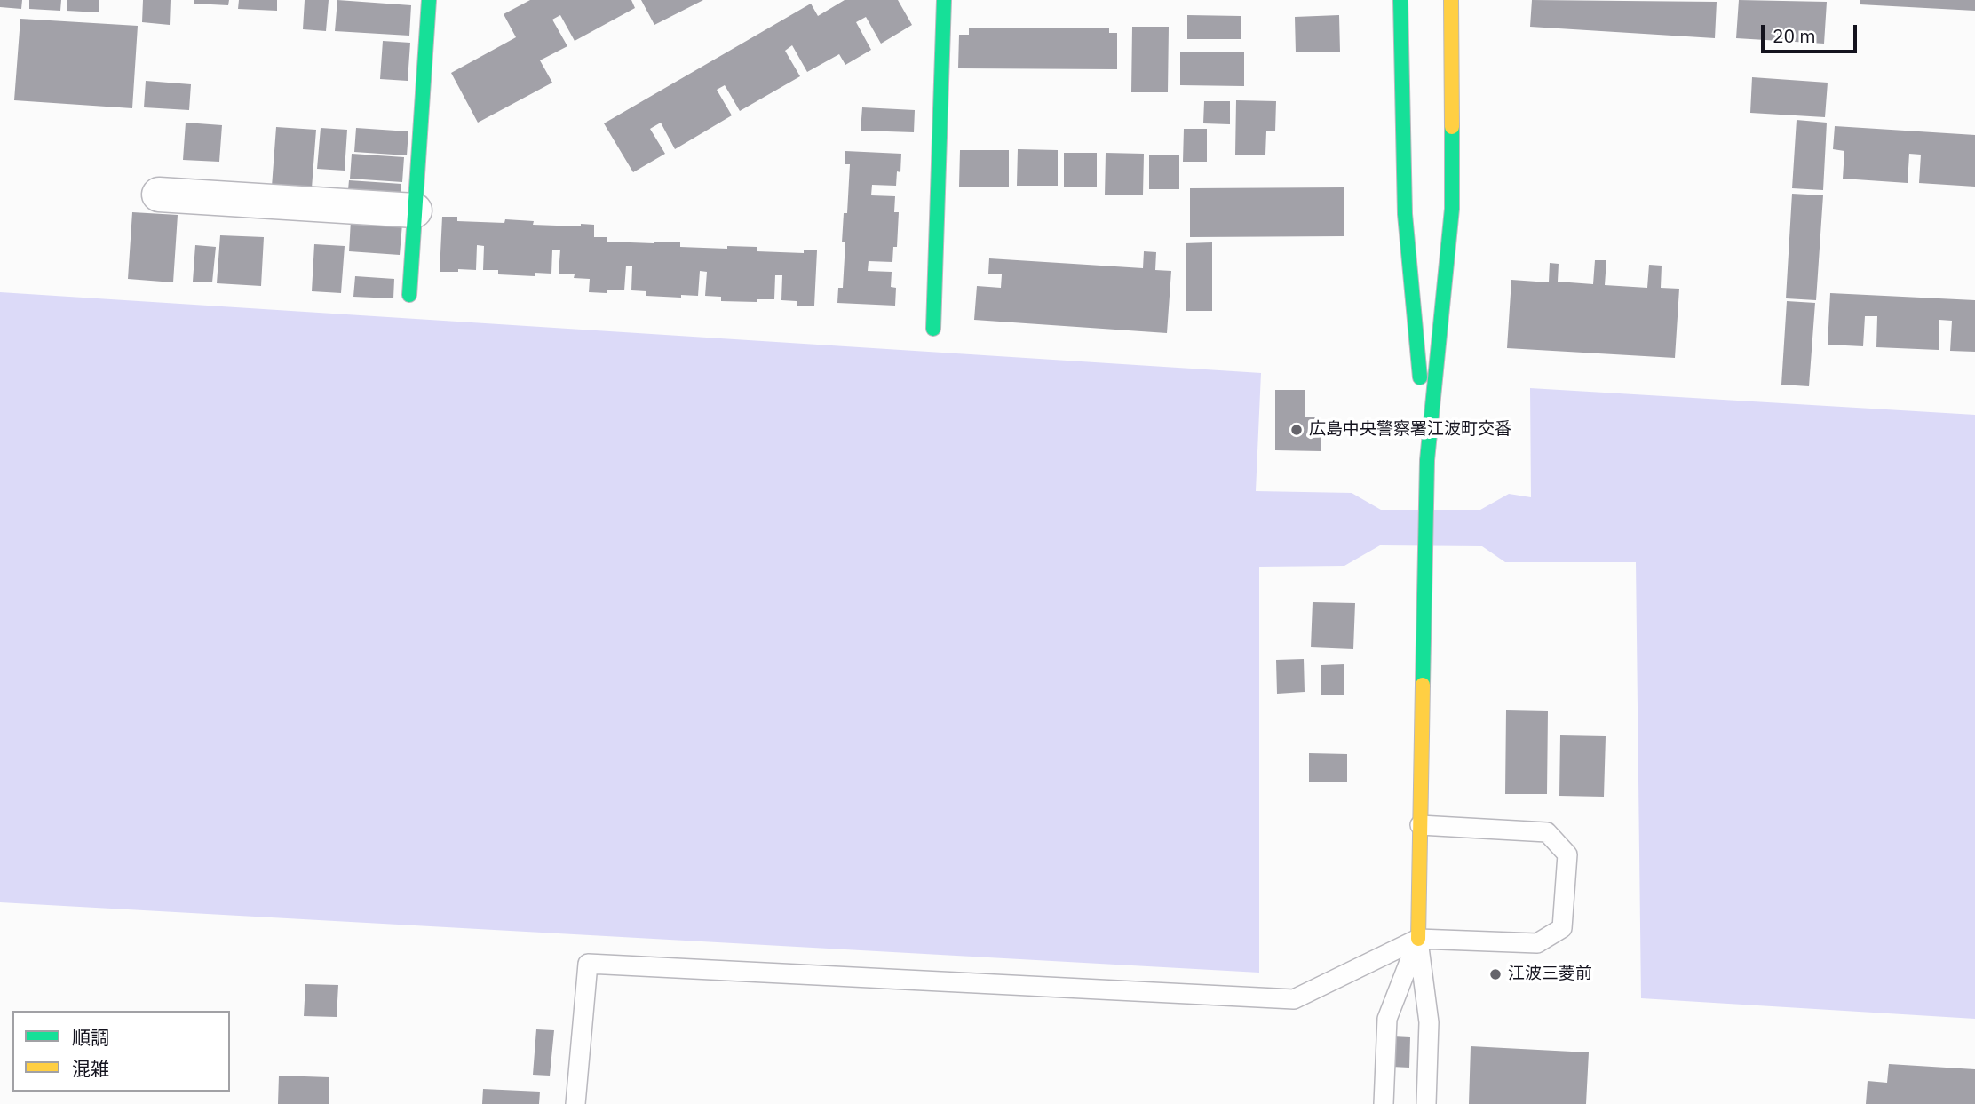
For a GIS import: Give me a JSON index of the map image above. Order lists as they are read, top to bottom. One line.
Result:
{"places":["広島中央警察署江波町交番","江波三菱前"],"legend":["順調","混雑"],"scale_bar":"20 m"}
